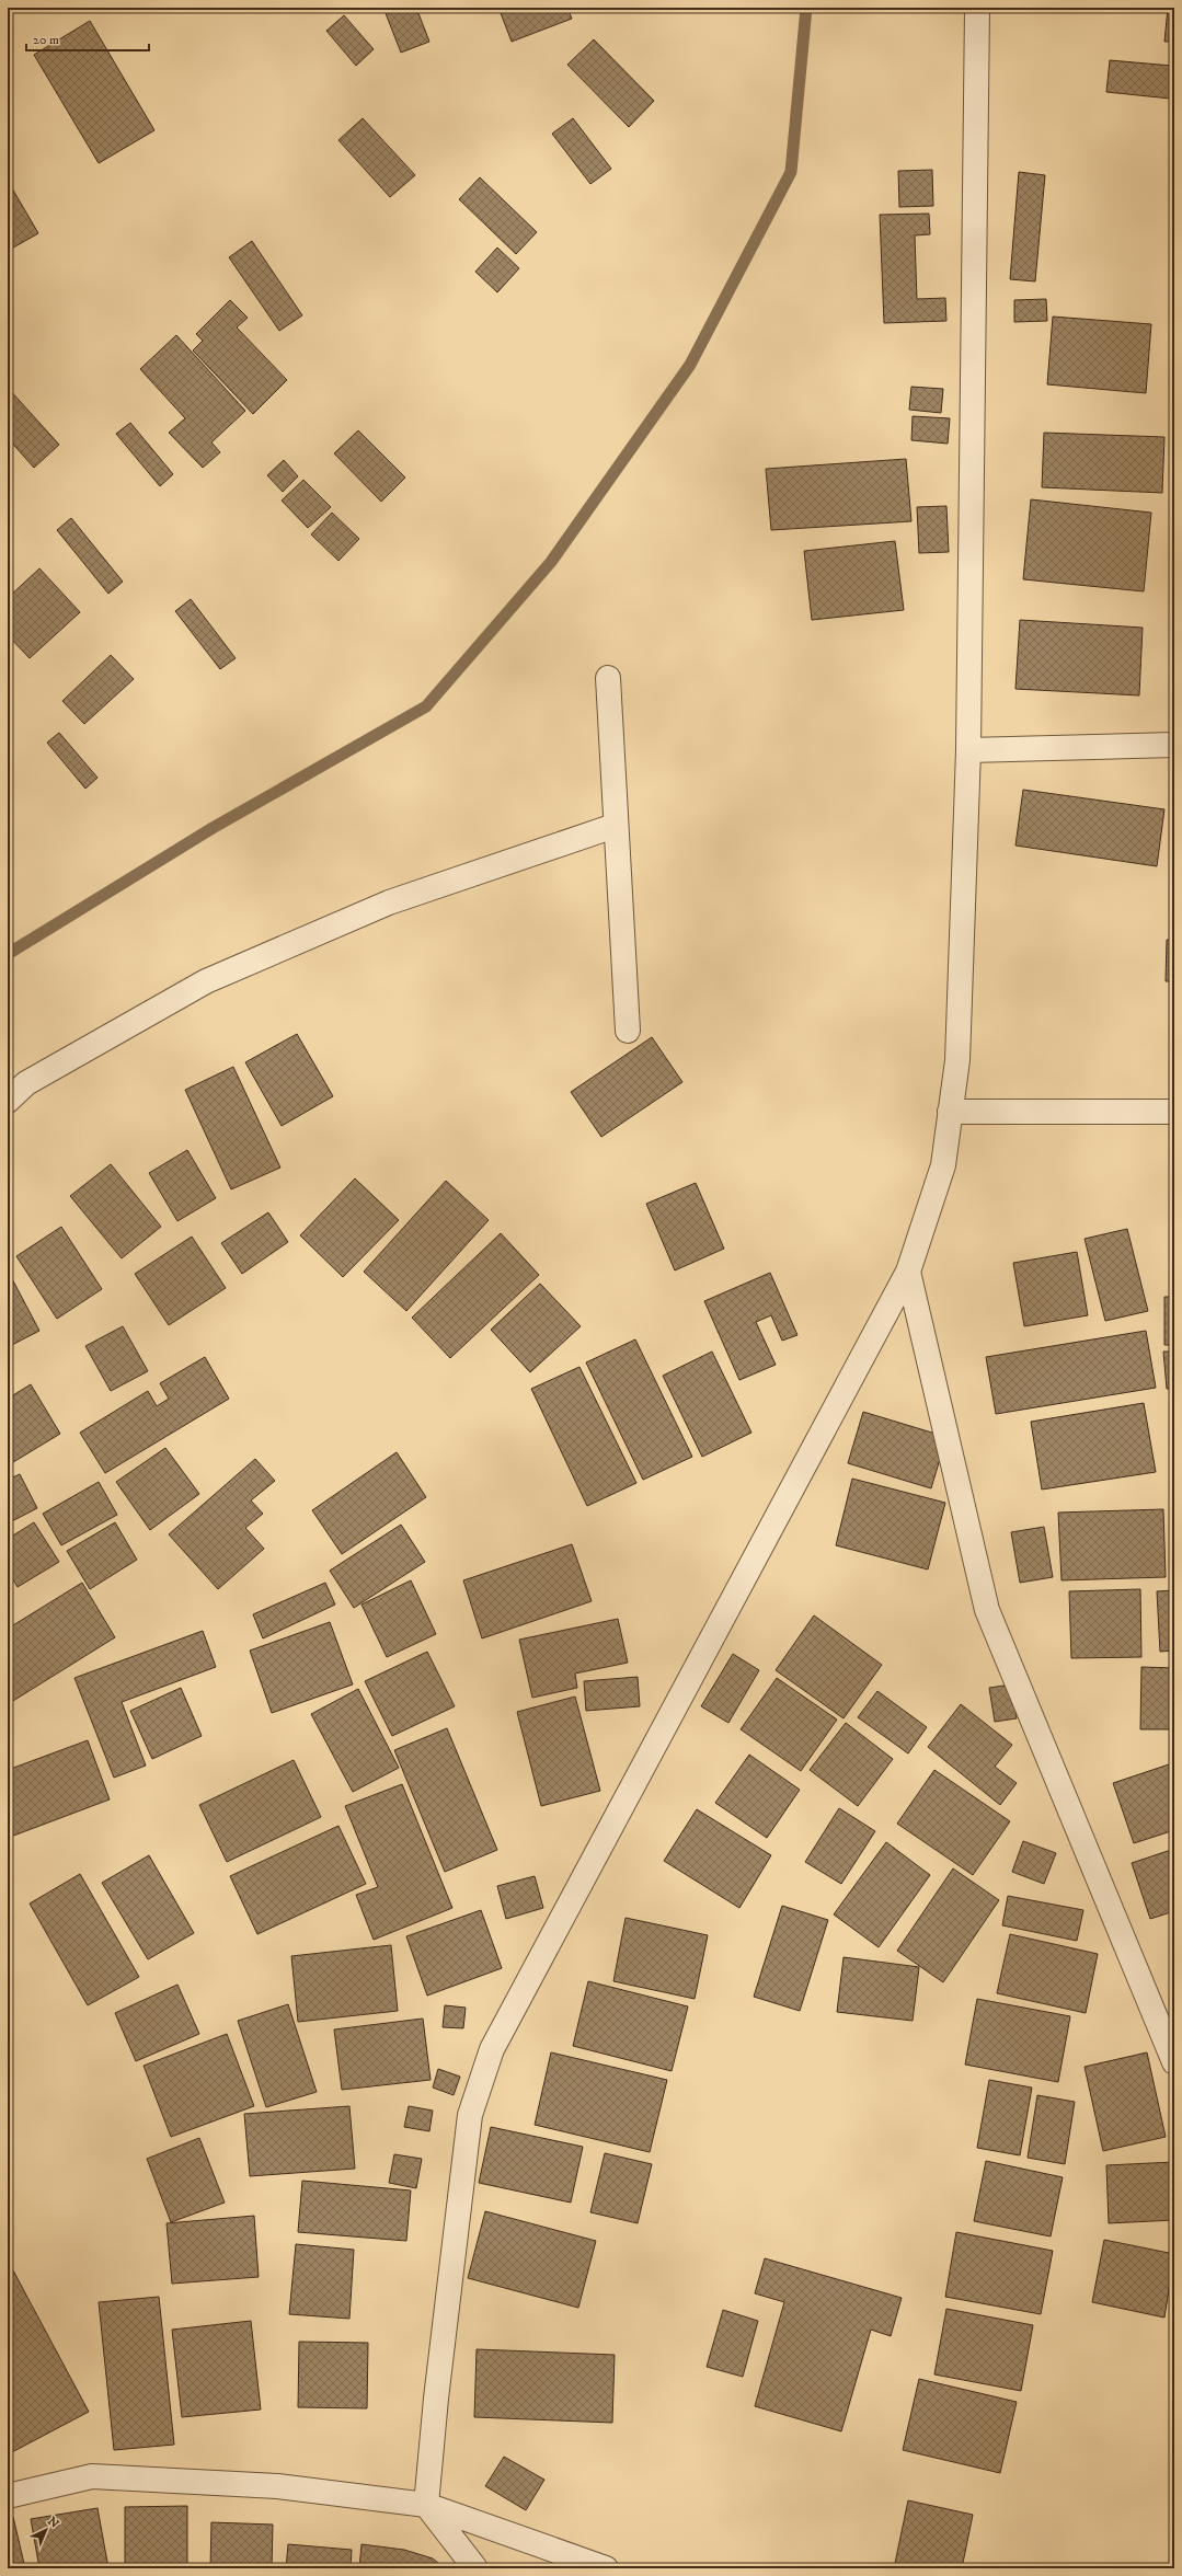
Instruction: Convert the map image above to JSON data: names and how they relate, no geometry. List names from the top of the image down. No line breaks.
{"scale_bar":"20 m","north":"top right"}
